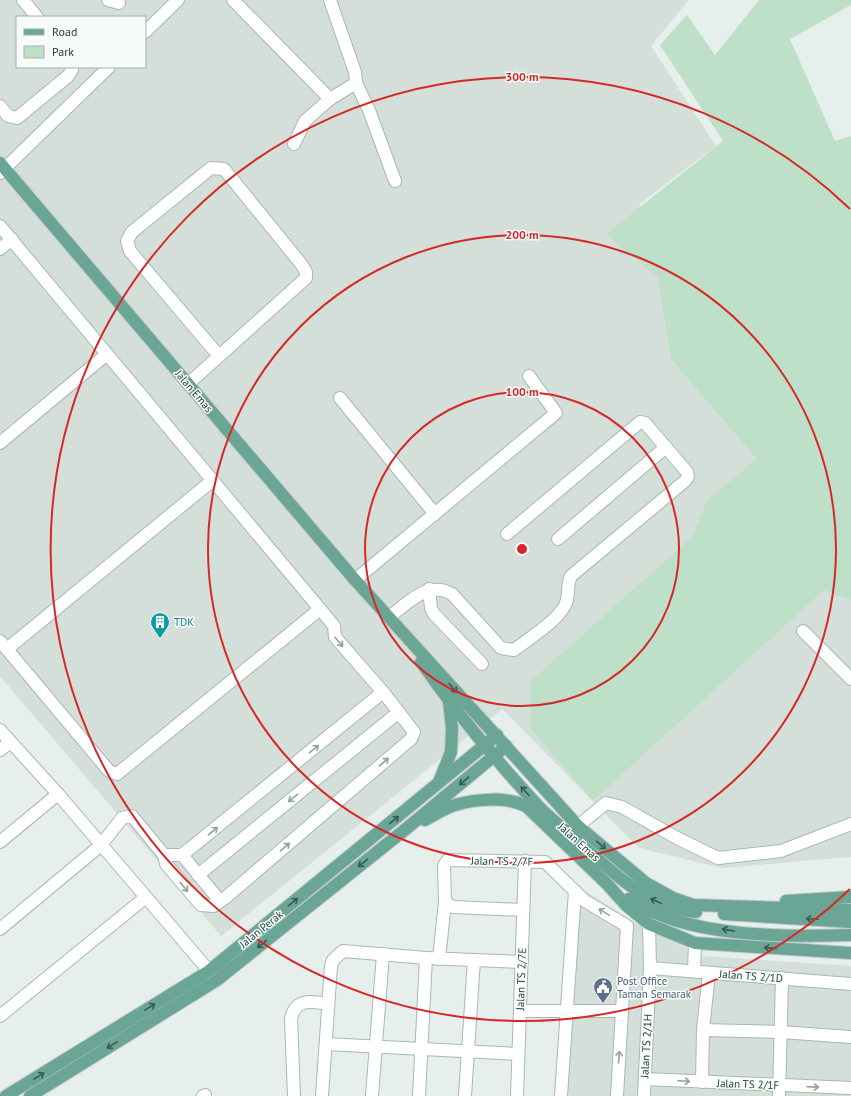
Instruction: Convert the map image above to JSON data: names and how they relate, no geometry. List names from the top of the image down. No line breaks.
{"streets":{"main road":["Jalan Emas","Jalan Perak"],"street":["Jalan TS 2/7F","Jalan TS 2/1D","Jalan TS 2/7E","Jalan TS 2/1H","Jalan TS 2/1F"]},"crossings":[["Jalan Emas","Jalan Perak"],["Jalan TS 2/7F","Jalan TS 2/7E"],["Jalan TS 2/1D","Jalan TS 2/1H"],["Jalan TS 2/1H","Jalan TS 2/1F"]],"places":{"building":["TDK"],"public building":["Post Office Taman Semarak"]},"legend":["Road","Park"],"rings":["300 m","200 m","100 m"]}
